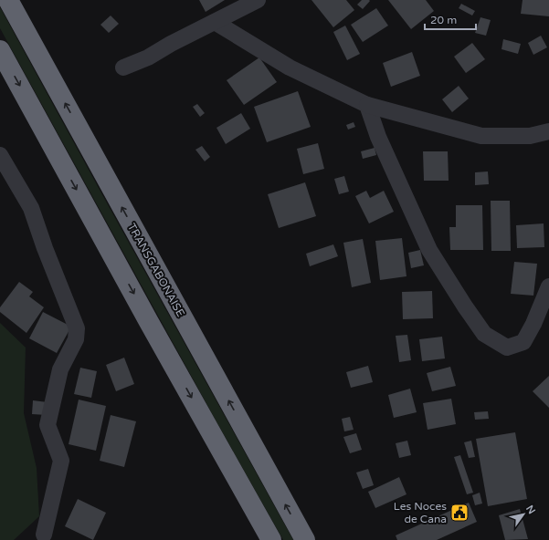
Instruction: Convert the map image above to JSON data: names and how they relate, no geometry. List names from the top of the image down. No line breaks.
{"streets":{"highway":["TRANSGABONAISE"]},"places":{"public building":["Les Noces de Cana"]},"scale_bar":"20 m","north":"top right"}
